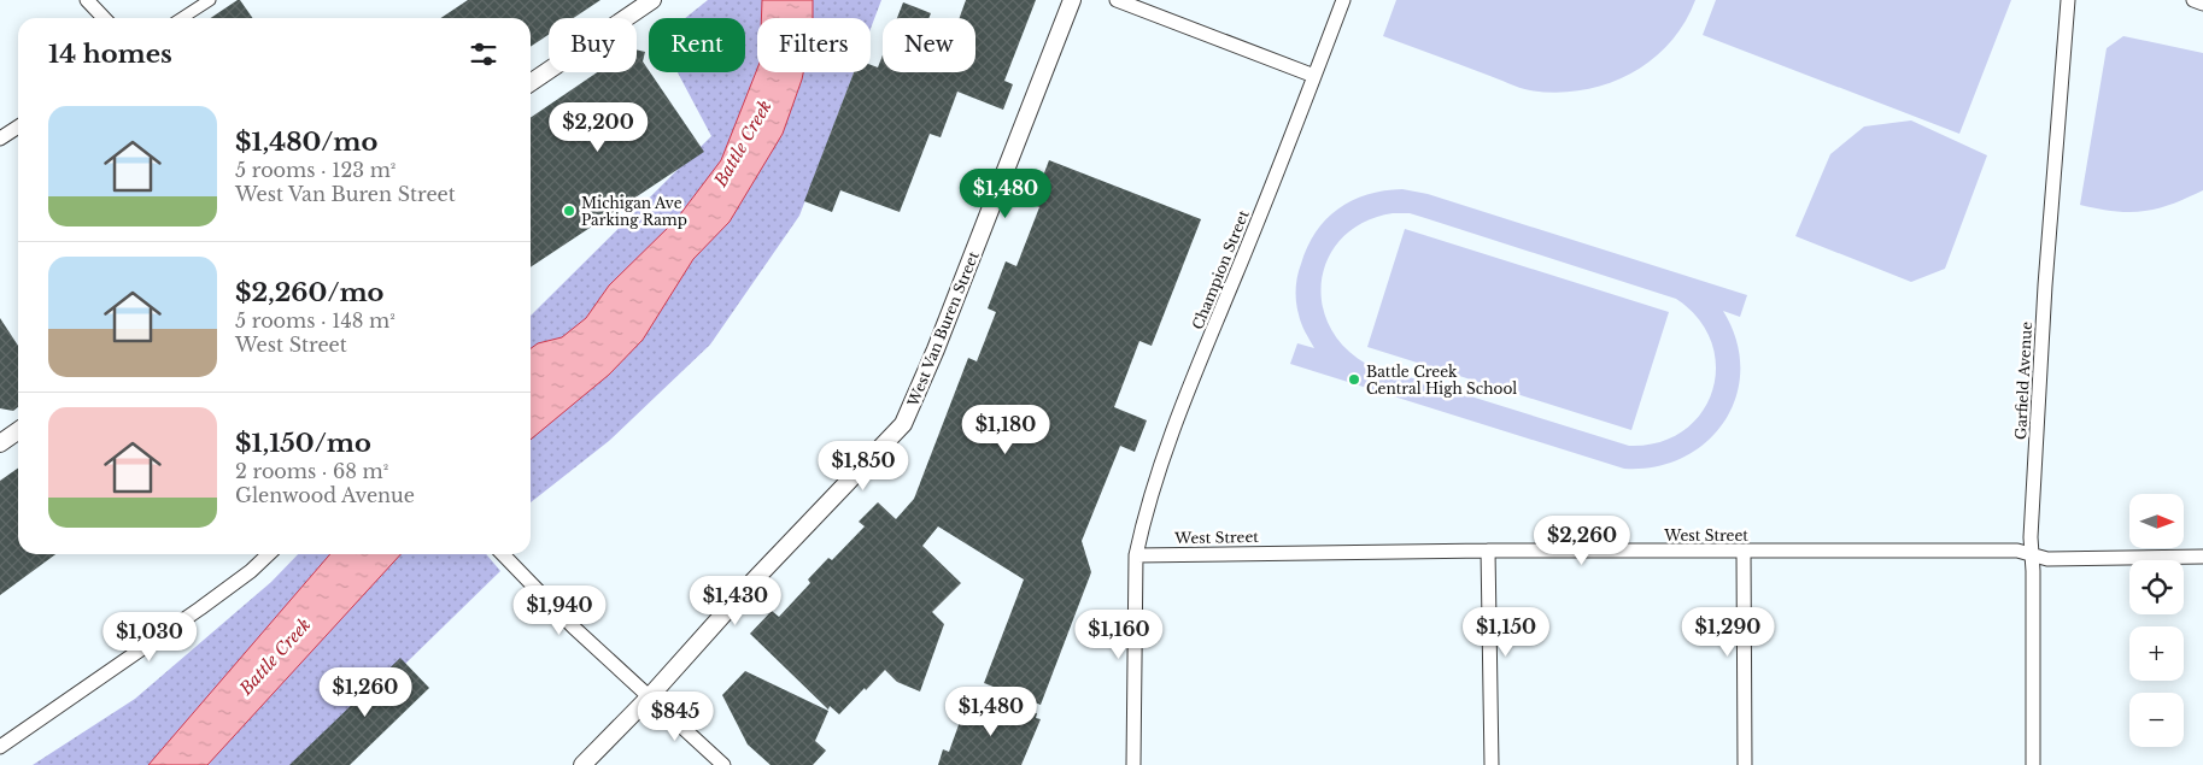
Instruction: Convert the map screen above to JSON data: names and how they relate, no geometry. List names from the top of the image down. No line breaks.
{"streets":{"street":["Champion Street","West Van Buren Street","Garfield Avenue","West Street"]},"crossings":[["Champion Street","West Street"],["Garfield Avenue","West Street"]],"water":["Battle Creek"],"places":["Michigan Ave Parking Ramp","Battle Creek Central High School"],"north":"right","page":{"chip":["Buy","Rent","Filters","New"],"heading":"14 homes","list":[{"name":"$1,480/mo","note":"5 rooms · 123 m² · West Van Buren Street"},{"name":"$2,260/mo","note":"5 rooms · 148 m² · West Street"},{"name":"$1,150/mo","note":"2 rooms · 68 m² · Glenwood Avenue"}],"price":["$2,200","$1,480","$1,180","$1,850","$2,260","$1,430","$1,940","$1,150","$1,290","$1,160","$1,030","$1,260","$1,480","$845"],"map_buttons":["+","−"]}}
